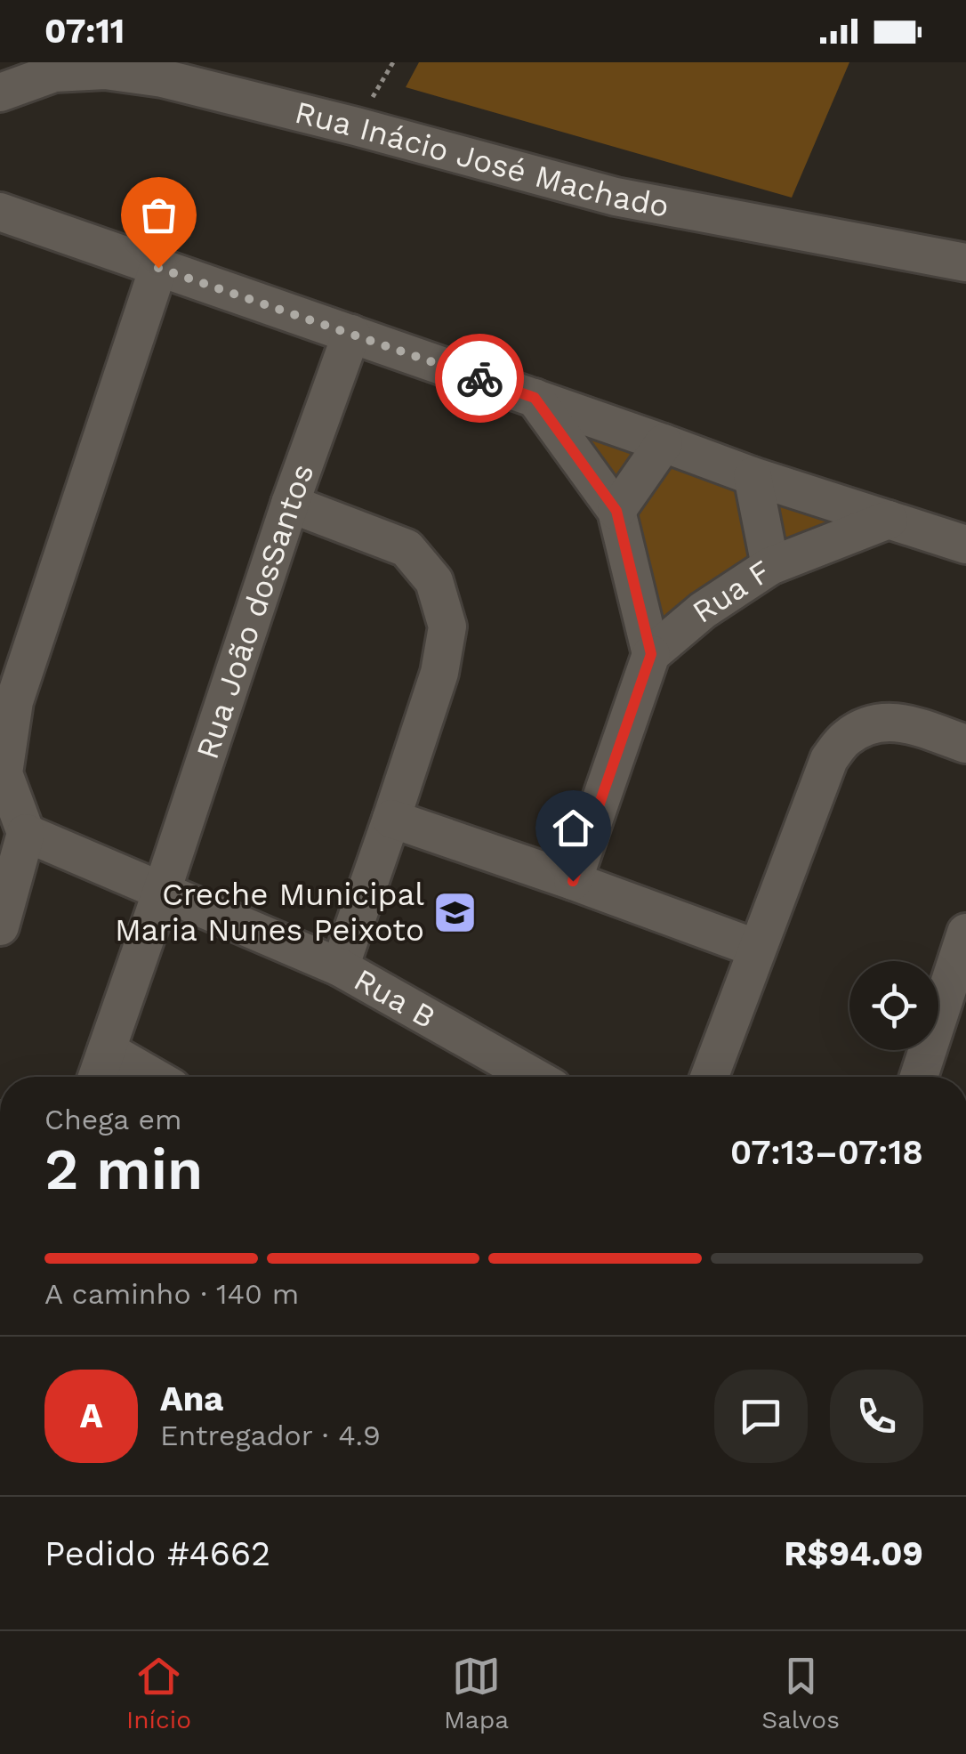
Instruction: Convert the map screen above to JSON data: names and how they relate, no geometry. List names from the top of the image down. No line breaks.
{"streets":{"street":["Rua Inácio José Machado","Rua F","Rua João dosSantos","Rua B"]},"crossings":[["Rua João dosSantos","Rua B"]],"places":{"school or university":["Creche Municipal Maria Nunes Peixoto"]},"page":{"status":"07:11","heading":["2 min","Chega em","07:13–07:18"],"panel":["Ana","Entregador · 4.9","Pedido #4662","R$94.09"],"bar":"A caminho · 140 m","round":"A","tabs":["Início","Mapa","Salvos"]}}
